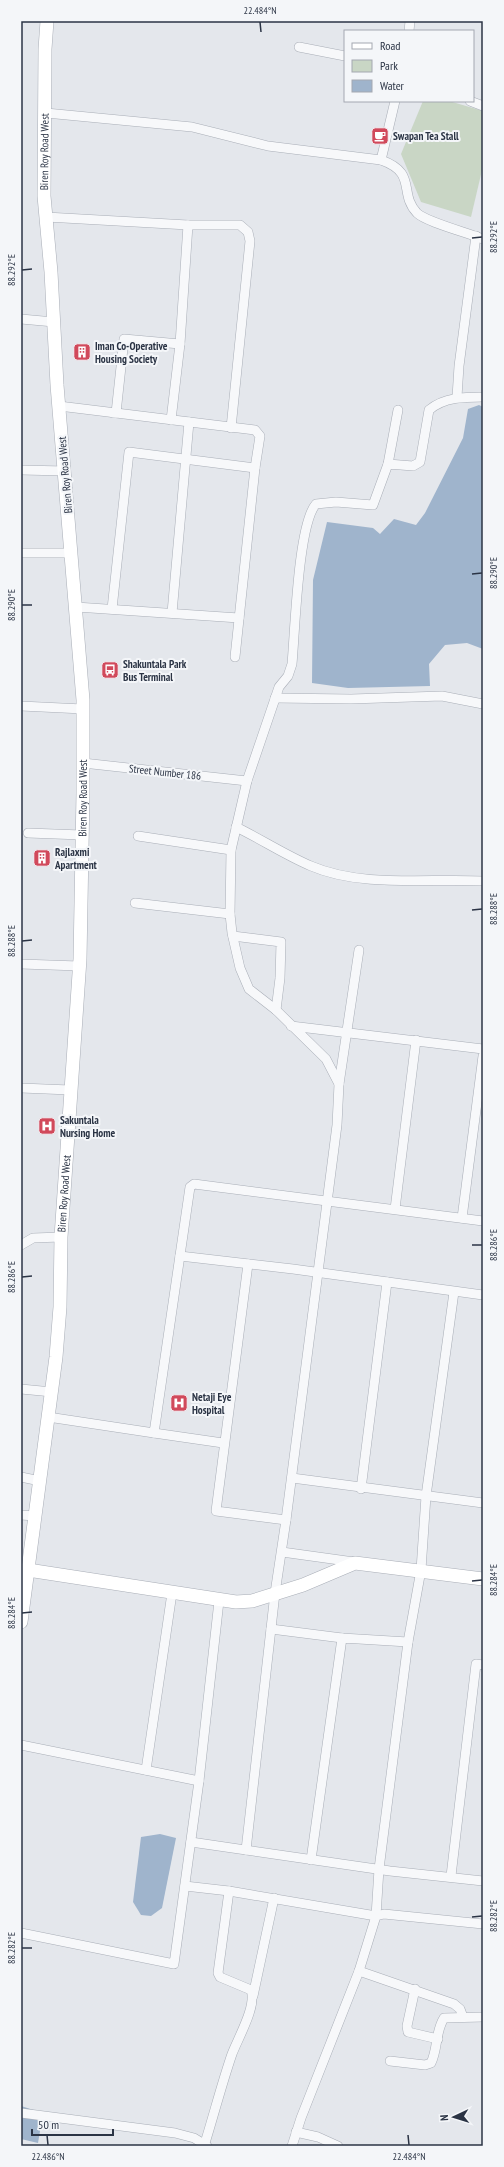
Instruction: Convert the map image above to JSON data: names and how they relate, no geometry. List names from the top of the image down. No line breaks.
{"streets":{"main road":["Biren Roy Road West"],"street":["Street Number 186"]},"crossings":[["Biren Roy Road West","Street Number 186"]],"places":{"cafe":["Swapan Tea Stall"],"building":["Iman Co-Operative Housing Society","Rajlaxmi Apartment"],"bus stop":["Shakuntala Park Bus Terminal"],"hospital":["Sakuntala Nursing Home","Netaji Eye Hospital"]},"legend":["Road","Park","Water"],"scale_bar":"50 m","north":"left","coordinates":["22.484°N","88.292°E","88.290°E","88.288°E","88.286°E","88.284°E","88.282°E","22.486°N"]}
